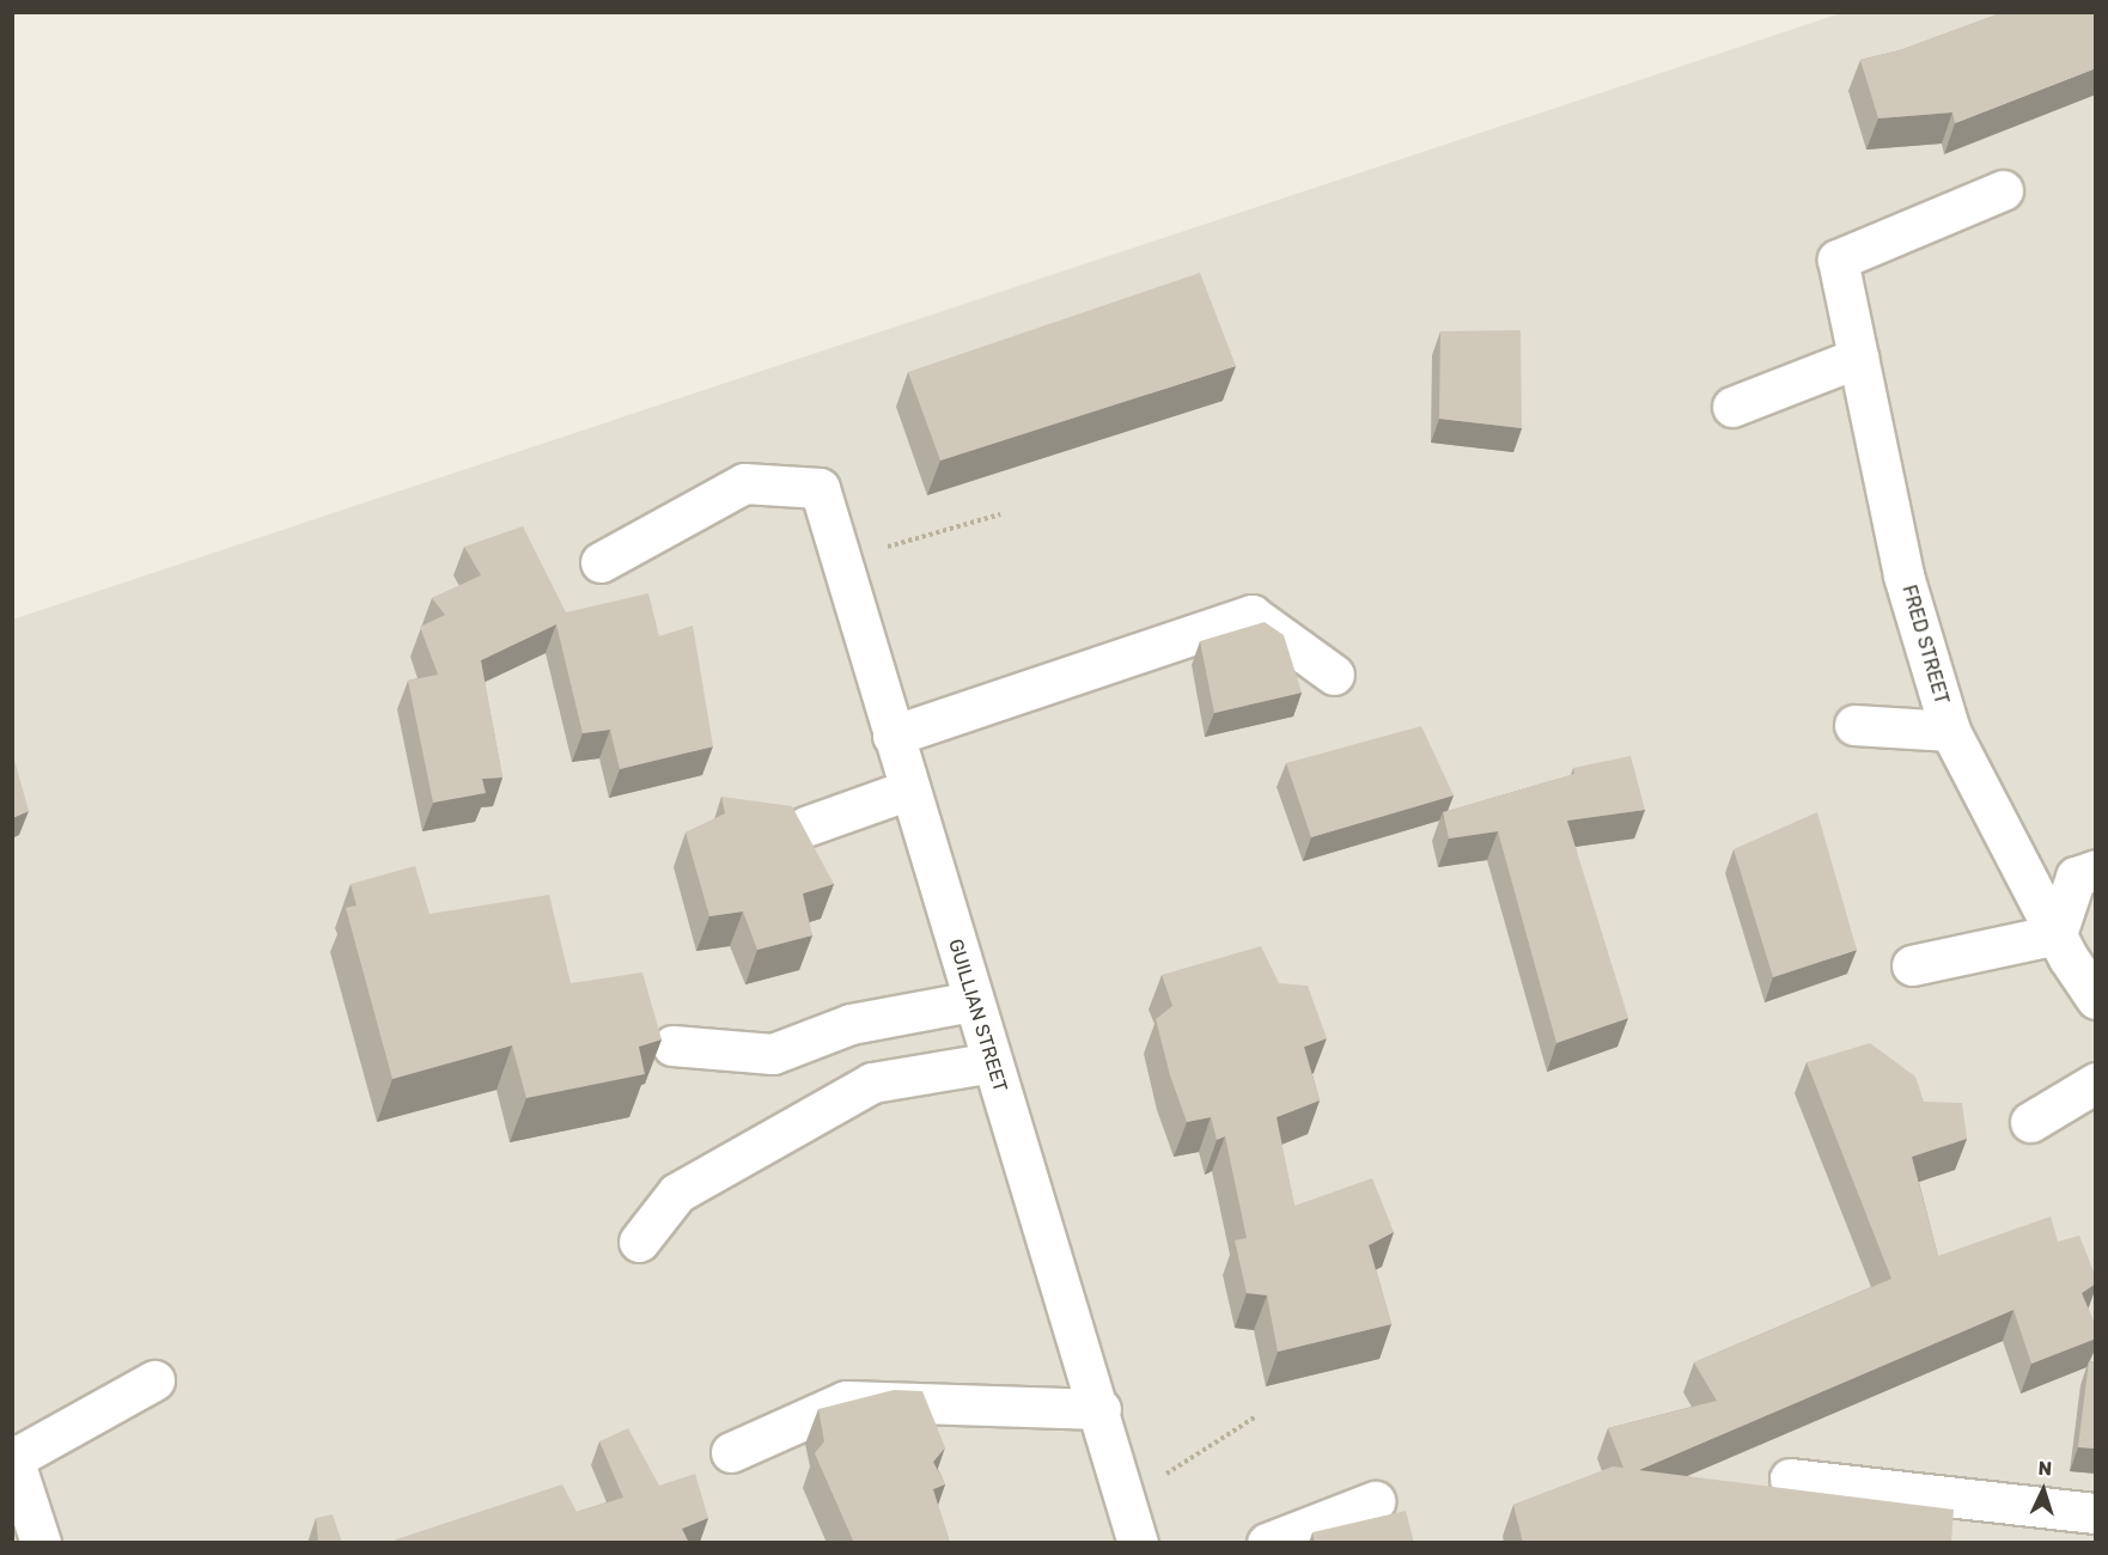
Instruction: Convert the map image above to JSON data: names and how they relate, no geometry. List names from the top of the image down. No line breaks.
{"streets":{"street":["FRED STREET","GUILLIAN STREET"]},"north":"top"}
